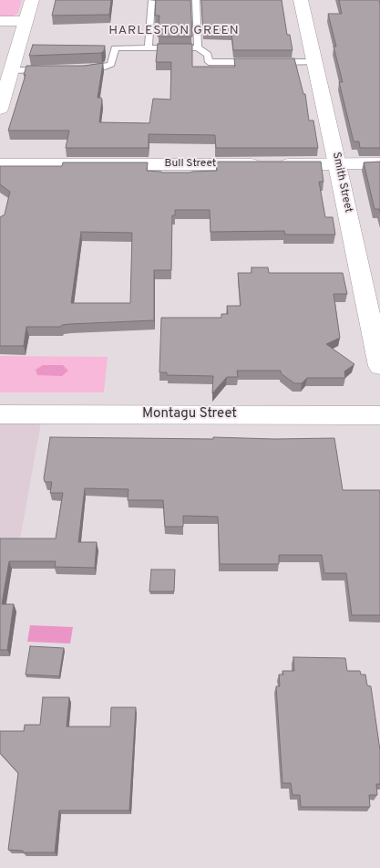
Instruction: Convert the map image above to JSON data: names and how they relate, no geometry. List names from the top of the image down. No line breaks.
{"streets":{"street":["Bull Street","Smith Street","Montagu Street"]},"crossings":[["Bull Street","Smith Street"]],"districts":["HARLESTON GREEN"]}
